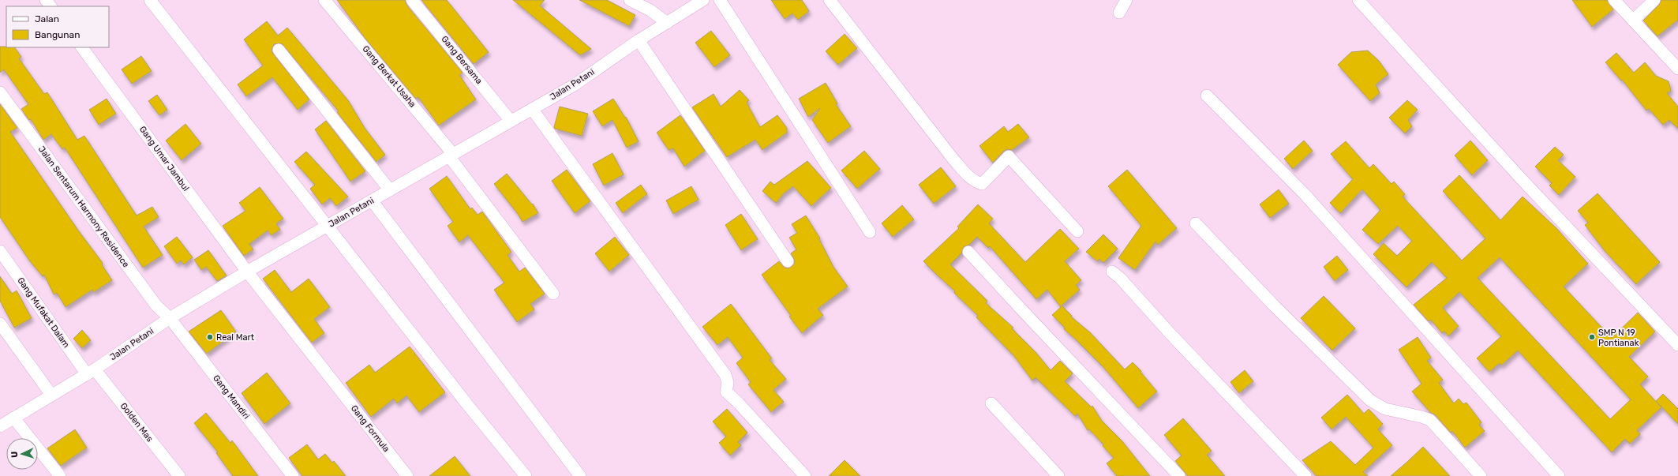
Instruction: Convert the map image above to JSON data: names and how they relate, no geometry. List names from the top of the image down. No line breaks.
{"streets":{"street":["Gang Bersama","Gang Berkat Usaha","Jalan Petani","Gang Umar Jambul","Jalan Sentarum Harmony Residence","Gang Mufakat Dalam","Gang Mandiri","Golden Mas","Gang Formula"]},"crossings":[["Gang Bersama","Jalan Petani"],["Gang Berkat Usaha","Jalan Petani"],["Jalan Petani","Gang Umar Jambul"],["Jalan Petani","Jalan Sentarum Harmony Residence"],["Jalan Petani","Gang Mufakat Dalam"],["Jalan Petani","Gang Mandiri"],["Jalan Petani","Golden Mas"],["Gang Umar Jambul","Gang Formula"],["Jalan Sentarum Harmony Residence","Gang Mandiri"],["Gang Mufakat Dalam","Golden Mas"]],"places":["Real Mart","SMP N 19 Pontianak"],"legend":["Jalan","Bangunan"],"north":"left"}
